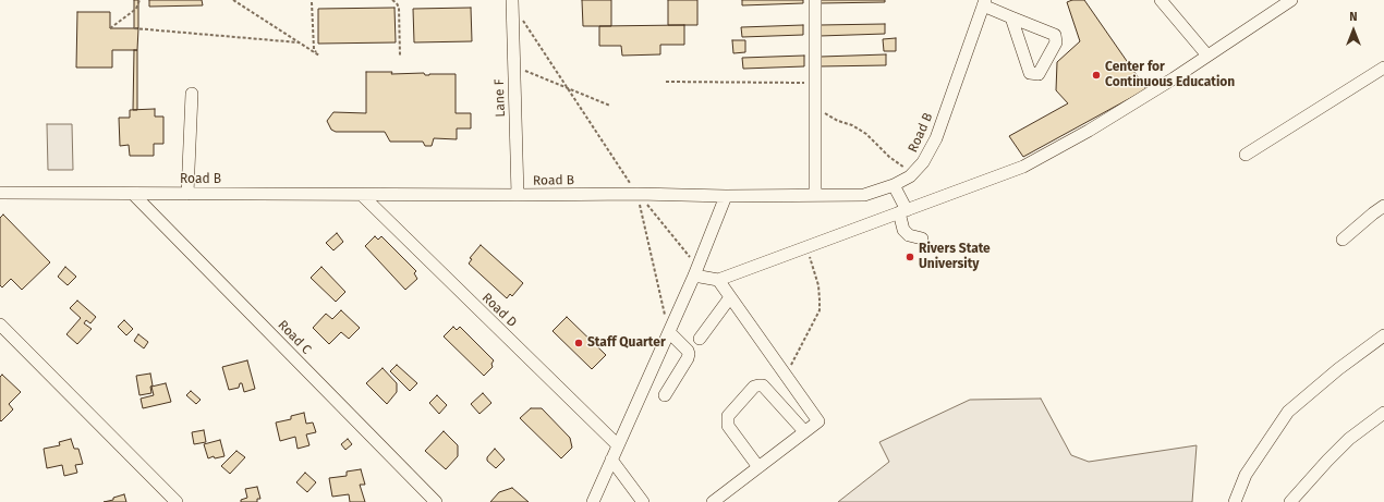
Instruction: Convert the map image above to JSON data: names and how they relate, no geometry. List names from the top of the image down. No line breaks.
{"streets":{"street":["Lane F","Road B","Road D","Road C"]},"crossings":[["Lane F","Road B"],["Road B","Road D"],["Road B","Road C"]],"places":["Center for Continuous Education","Rivers State University","Staff Quarter"],"north":"top"}
